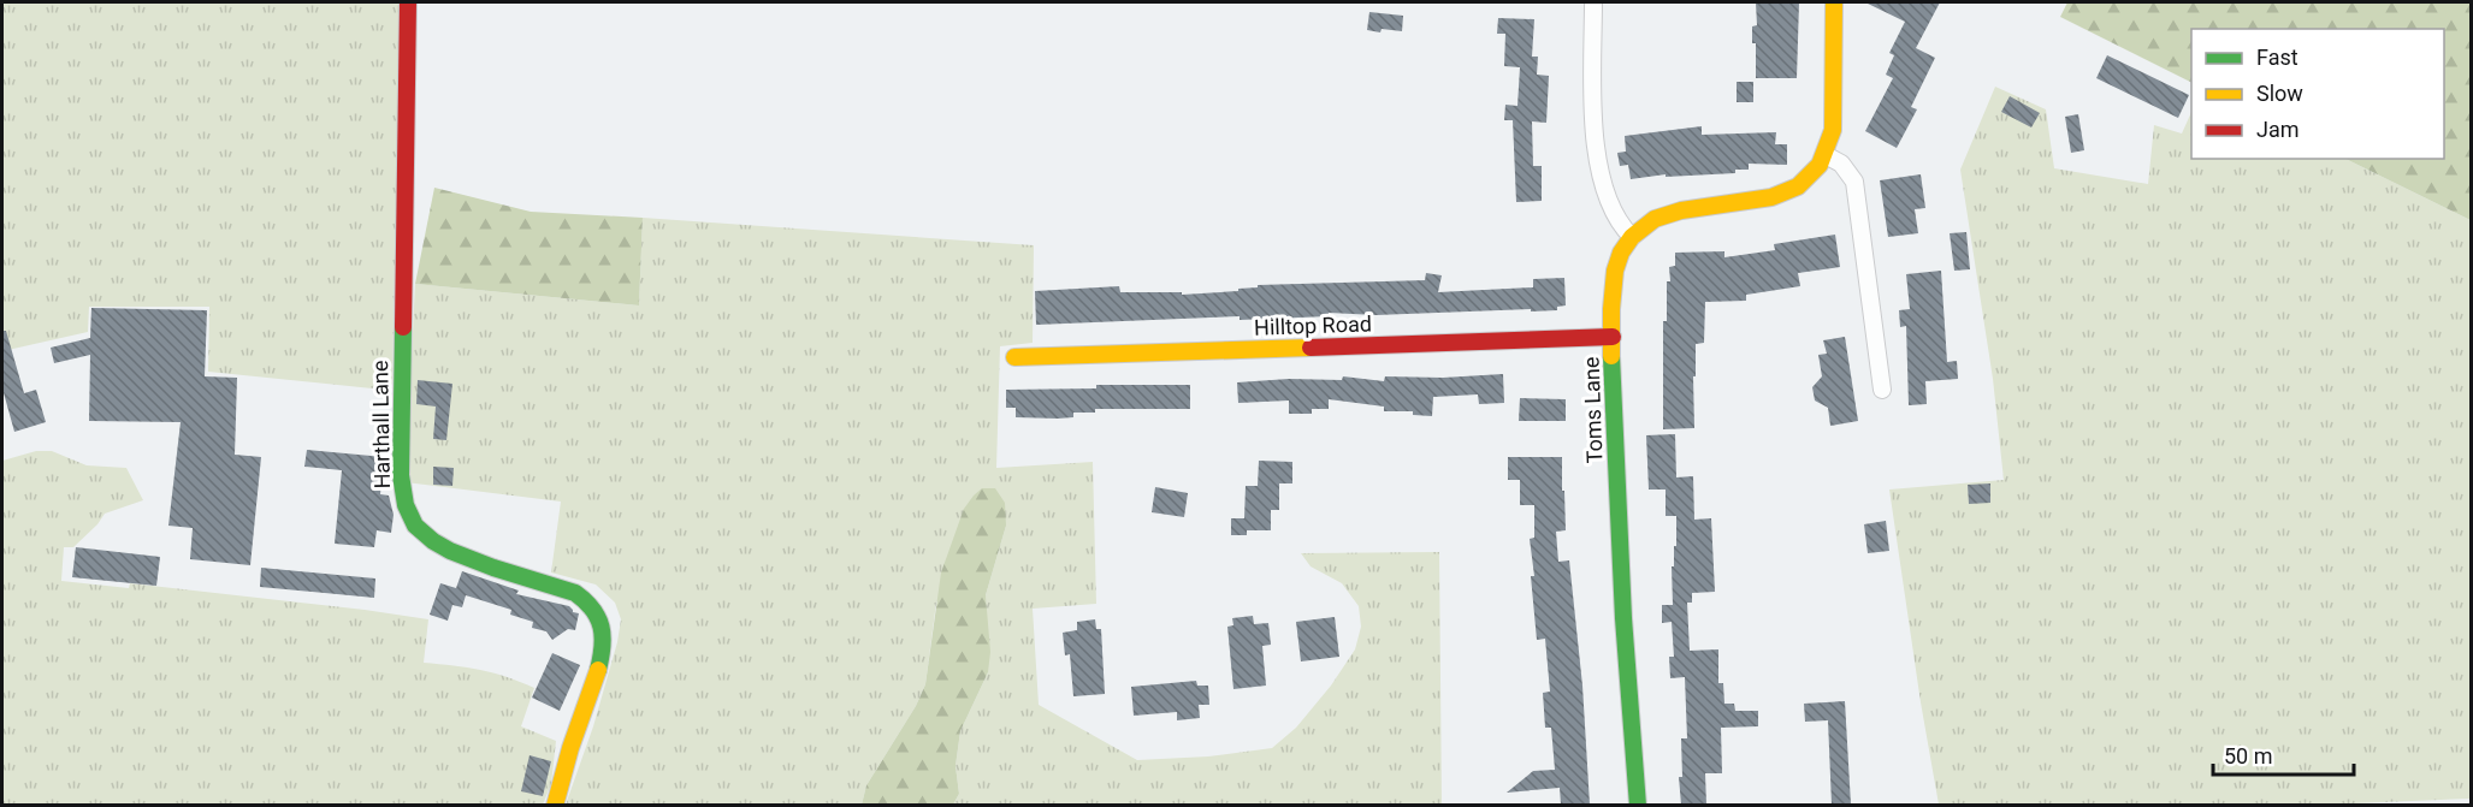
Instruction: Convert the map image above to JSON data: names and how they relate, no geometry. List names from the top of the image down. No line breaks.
{"streets":{"street":["Hilltop Road","Toms Lane","Harthall Lane"]},"crossings":[["Hilltop Road","Toms Lane"]],"legend":["Fast","Slow","Jam"],"scale_bar":"50 m"}
